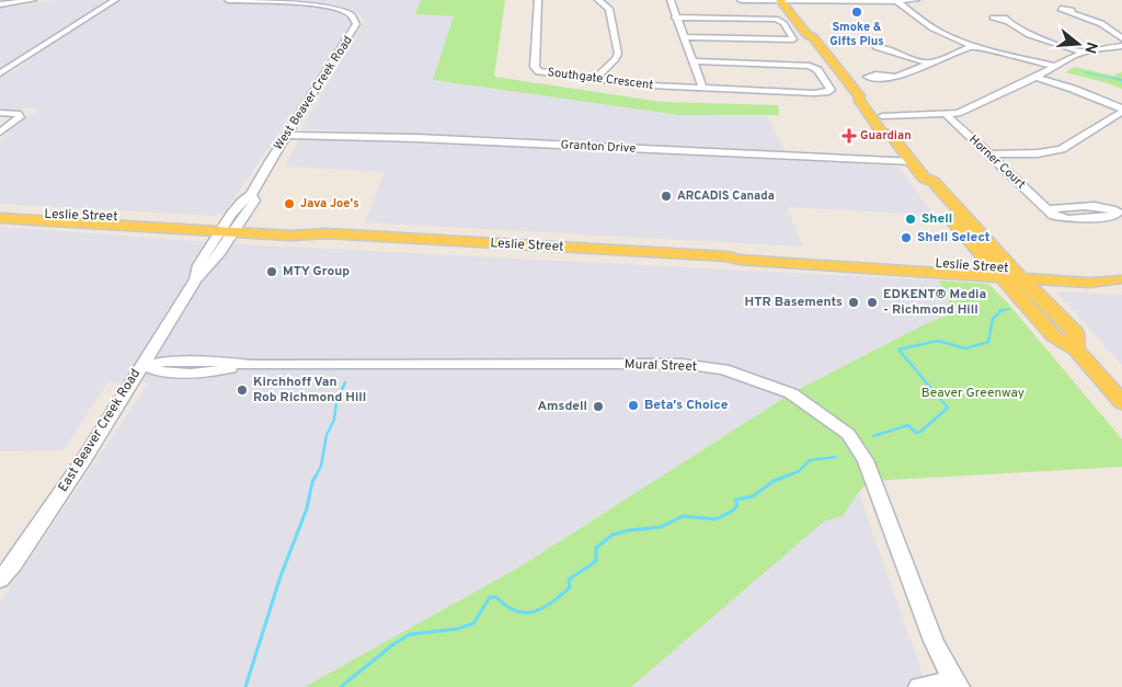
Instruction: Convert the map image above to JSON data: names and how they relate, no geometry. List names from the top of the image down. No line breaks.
{"streets":{"main road":["Leslie Street"],"street":["Southgate Crescent","West Beaver Creek Road","Granton Drive","Horner Court","Mural Street","East Beaver Creek Road"]},"crossings":[["West Beaver Creek Road","Granton Drive"],["West Beaver Creek Road","Leslie Street"],["West Beaver Creek Road","East Beaver Creek Road"],["Leslie Street","East Beaver Creek Road"],["Mural Street","East Beaver Creek Road"]],"parks":["Beaver Greenway"],"places":{"other":["Smoke & Gifts Plus","ARCADIS Canada","Java Joe's","Shell","Shell Select","MTY Group","HTR Basements","EDKENT® Media - Richmond Hill","Kirchhoff Van Rob Richmond Hill","Beta's Choice","Amsdell"],"health":["Guardian"]},"north":"right"}
